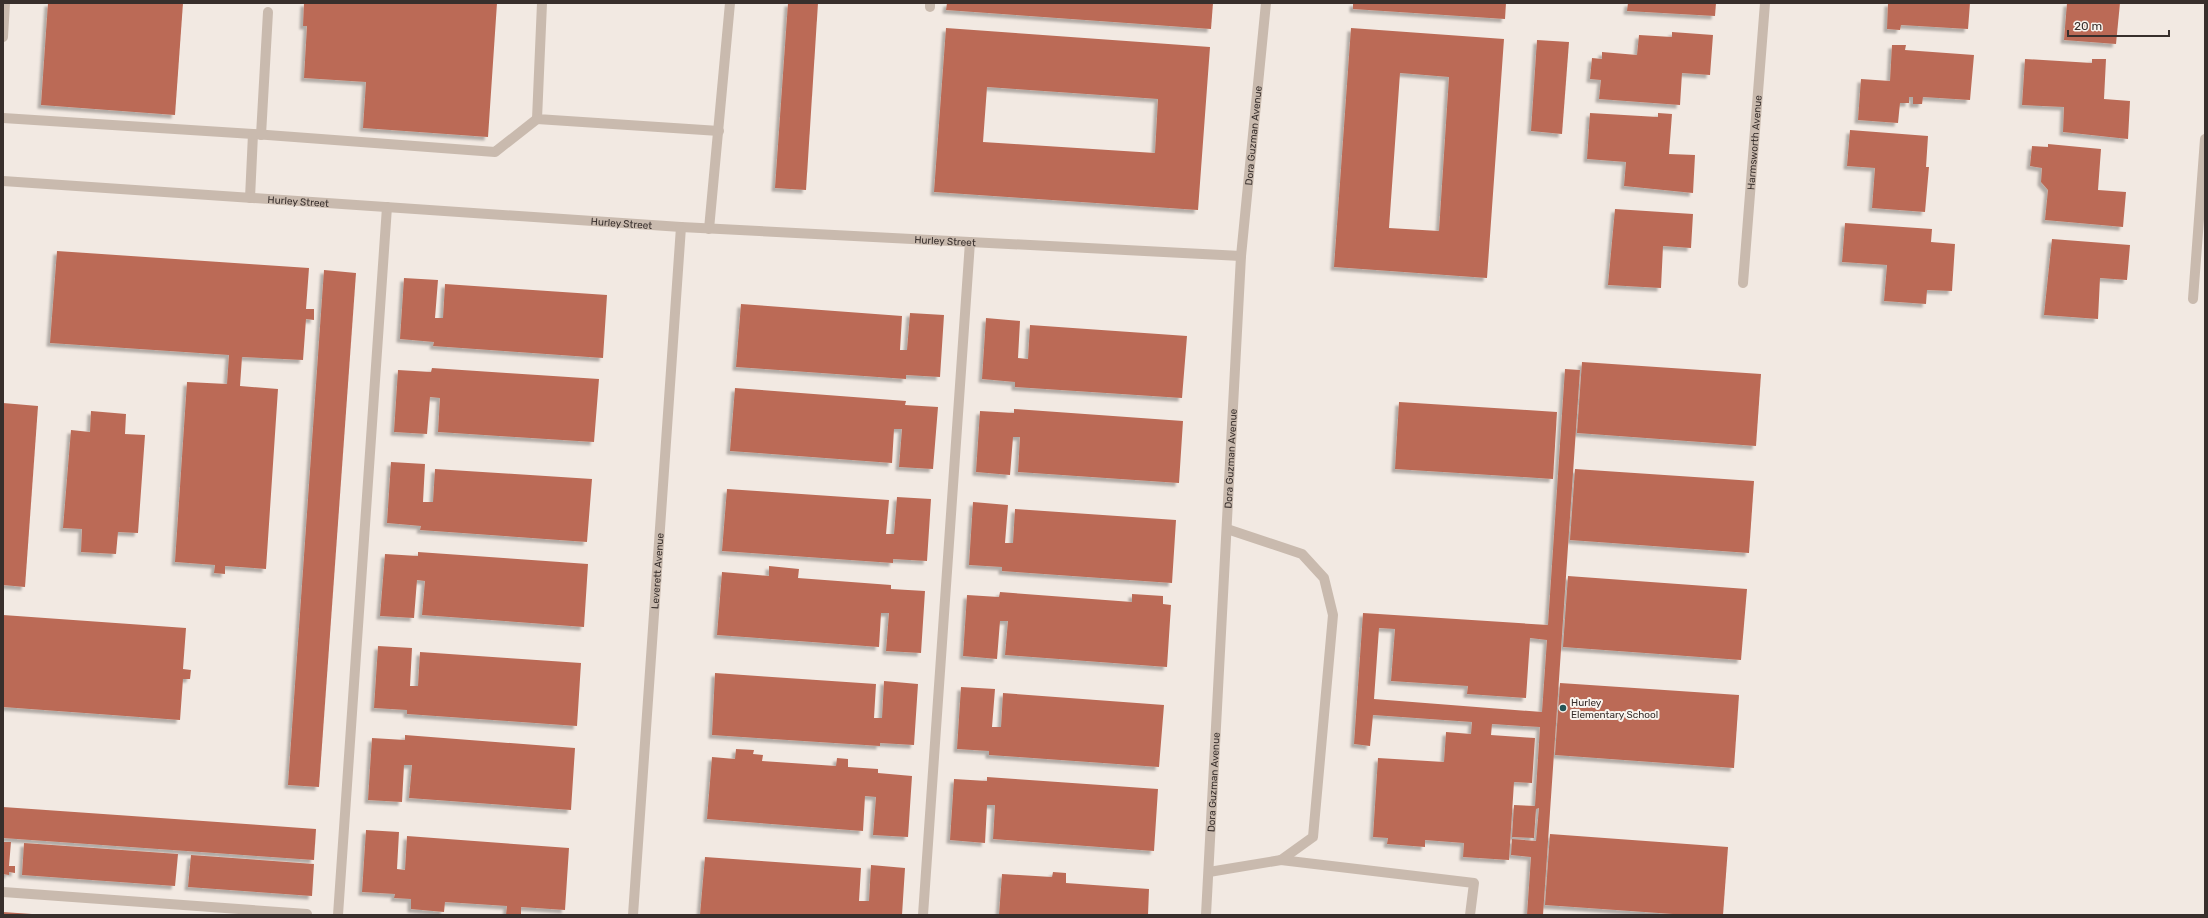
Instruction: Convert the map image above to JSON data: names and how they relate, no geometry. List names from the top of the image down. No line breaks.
{"streets":{"street":["Dora Guzman Avenue","Harmsworth Avenue","Hurley Street","Leverett Avenue"]},"crossings":[["Dora Guzman Avenue","Hurley Street"],["Hurley Street","Leverett Avenue"]],"places":["Hurley Elementary School"],"scale_bar":"20 m"}
